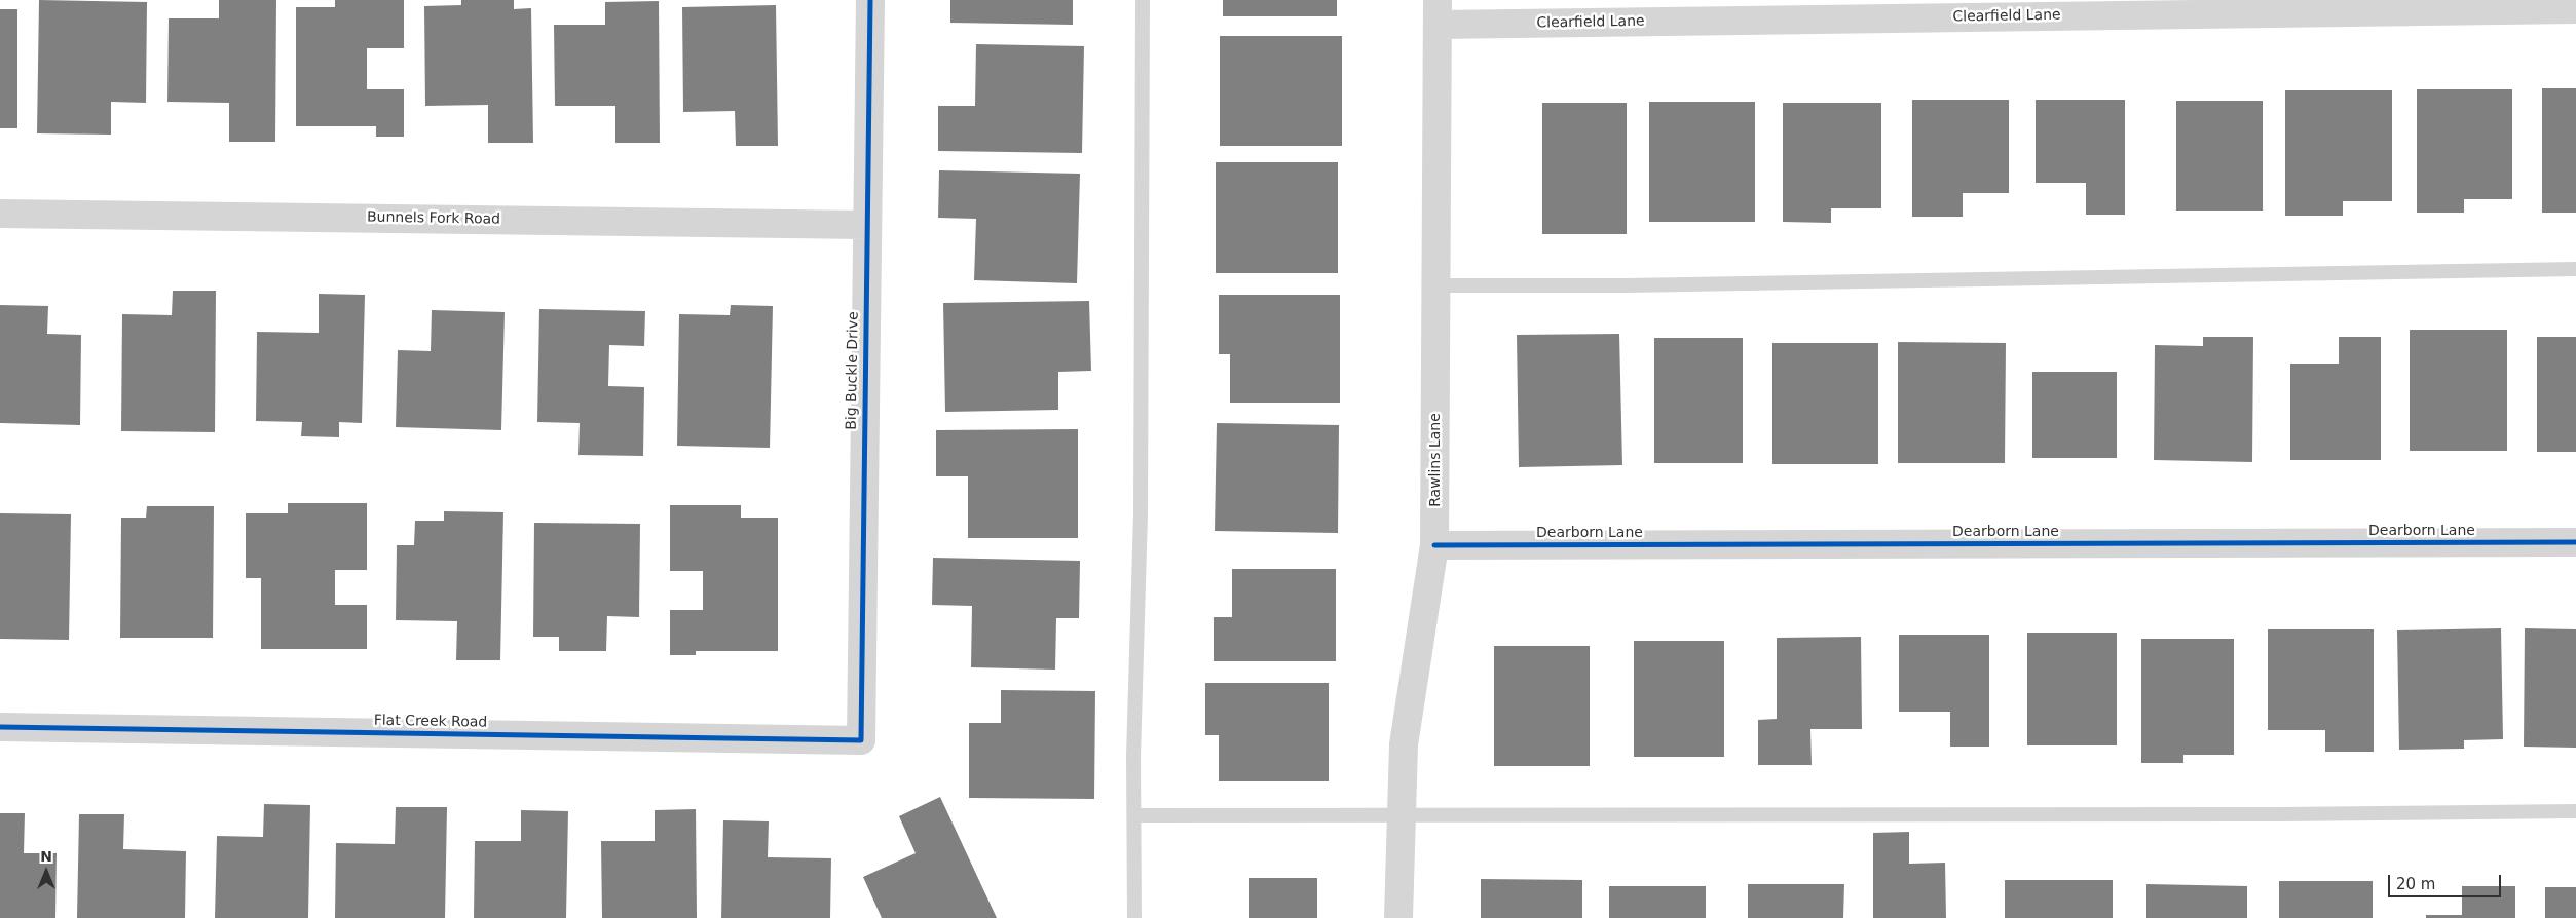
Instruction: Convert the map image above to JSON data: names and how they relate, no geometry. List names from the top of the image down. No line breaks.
{"streets":{"street":["Clearfield Lane","Bunnels Fork Road","Big Buckle Drive","Rawlins Lane","Dearborn Lane","Flat Creek Road"]},"crossings":[["Clearfield Lane","Rawlins Lane"],["Bunnels Fork Road","Big Buckle Drive"],["Big Buckle Drive","Flat Creek Road"],["Rawlins Lane","Dearborn Lane"]],"scale_bar":"20 m","north":"top"}
